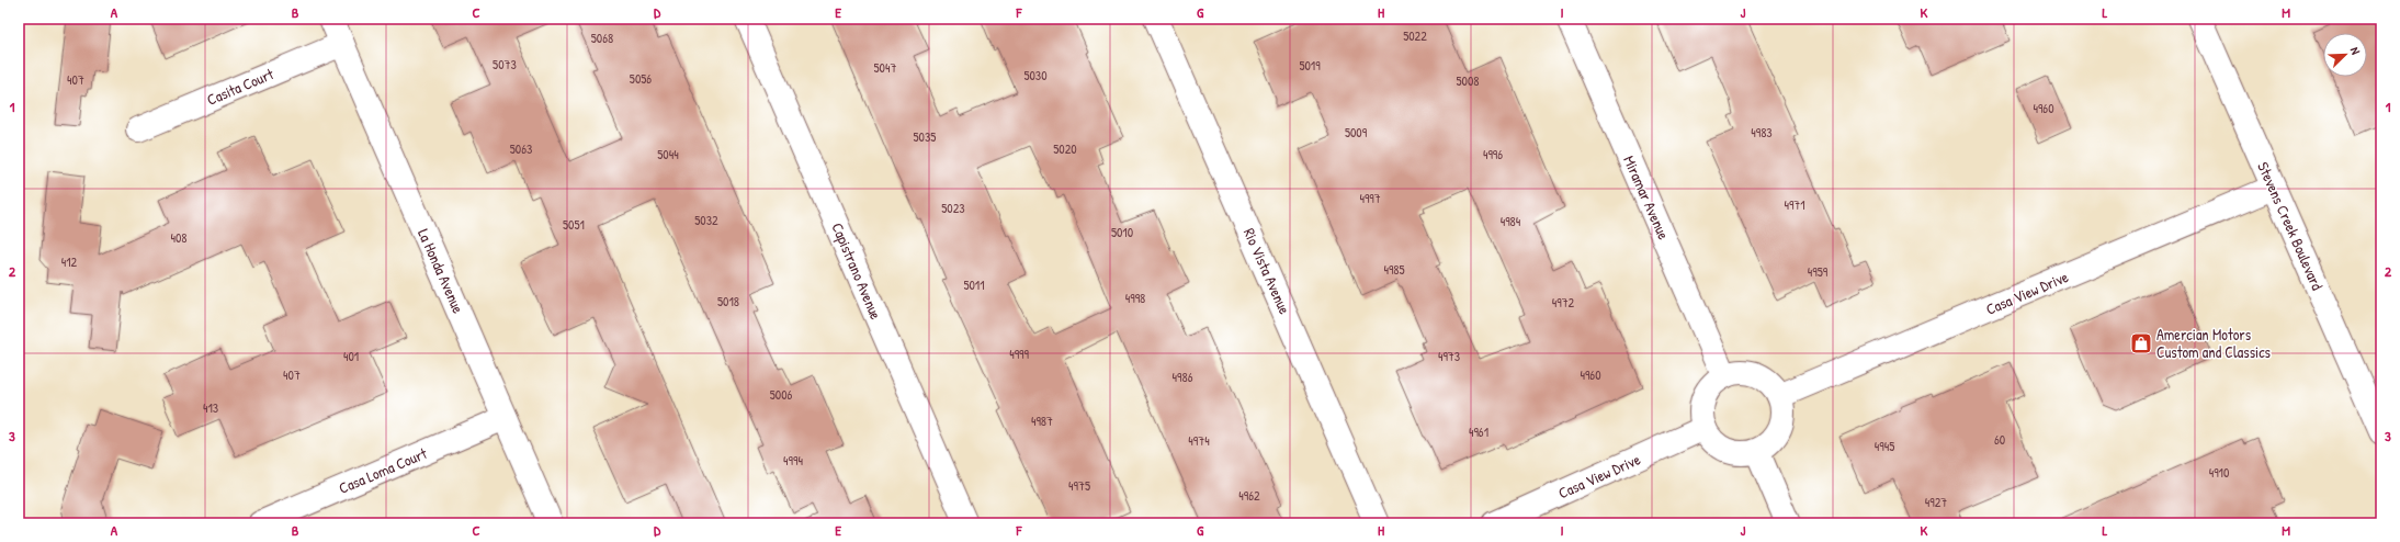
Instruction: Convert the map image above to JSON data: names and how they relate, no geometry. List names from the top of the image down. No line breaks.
{"streets":{"street":["Casita Court","Miramar Avenue","Stevens Creek Boulevard","La Honda Avenue","Capistrano Avenue","Rio Vista Avenue","Casa View Drive","Casa Loma Court"]},"crossings":[["Casita Court","La Honda Avenue"],["Miramar Avenue","Casa View Drive"],["Stevens Creek Boulevard","Casa View Drive"],["La Honda Avenue","Casa Loma Court"]],"places":{"shop":["Amercian Motors Custom and Classics"]},"house_numbers":["5022","5068","5073","5019","5047","5030","5056","407","5008","4960","5009","4983","5035","5063","5020","5044","4996","4997","4971","5023","5032","4984","5051","5010","408","412","4985","4959","5011","4998","5018","4972","4999","401","4973","407","4960","4986","5006","413","4987","4961","60","4974","4945","4994","4910","4975","4962","4927"],"north":"top right","grid":{"columns":["A","B","C","D","E","F","G","H","I","J","K","L","M"],"rows":["1","2","3"]}}
